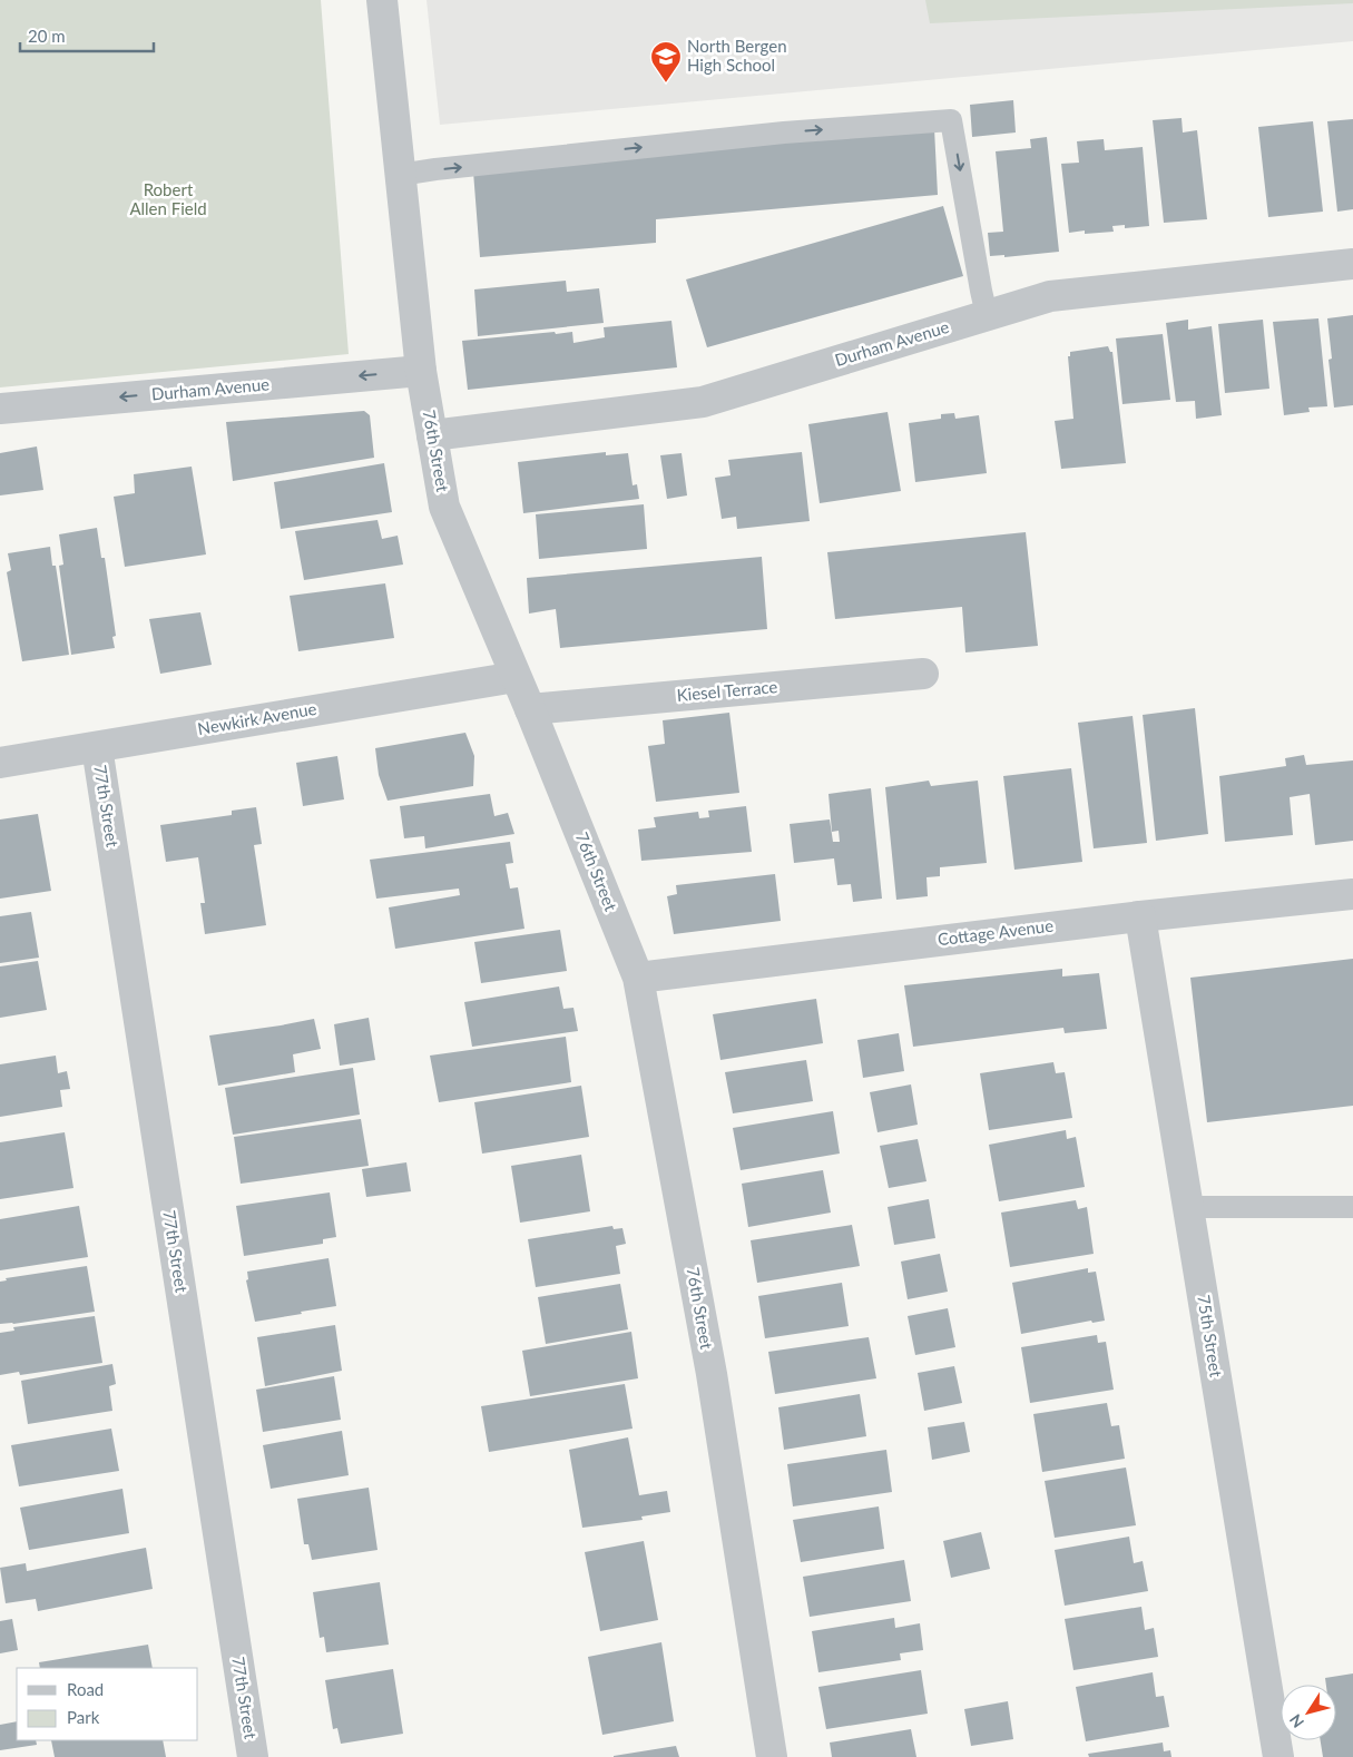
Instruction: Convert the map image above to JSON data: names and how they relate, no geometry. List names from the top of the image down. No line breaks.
{"streets":{"street":["Durham Avenue","76th Street","Kiesel Terrace","Newkirk Avenue","77th Street","Cottage Avenue","75th Street"]},"crossings":[["Durham Avenue","76th Street"],["76th Street","Kiesel Terrace"],["76th Street","Newkirk Avenue"],["76th Street","Cottage Avenue"],["Newkirk Avenue","77th Street"],["Cottage Avenue","75th Street"]],"parks":["Robert Allen Field"],"places":{"school or university":["North Bergen High School"]},"legend":["Road","Park"],"scale_bar":"20 m","north":"bottom left"}
